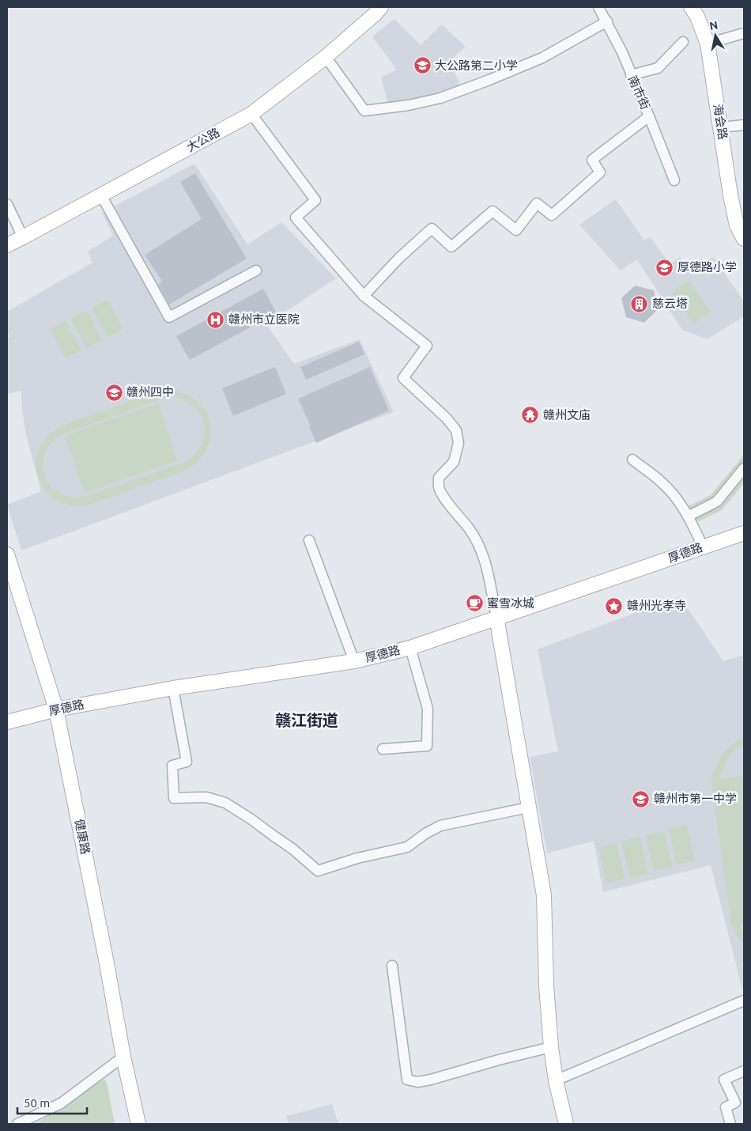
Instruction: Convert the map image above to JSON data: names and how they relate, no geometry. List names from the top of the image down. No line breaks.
{"streets":{"street":["南市街","海会路","大公路","厚德路","健康路"]},"crossings":[["厚德路","健康路"]],"districts":["赣江街道"],"places":{"school or university":["大公路第二小学","厚德路小学","赣州四中","赣州市第一中学"],"building":["慈云塔"],"hospital":["赣州市立医院"],"temple":["赣州文庙"],"cafe":["蜜雪冰城"],"place":["赣州光孝寺"]},"scale_bar":"50 m","north":"top"}
